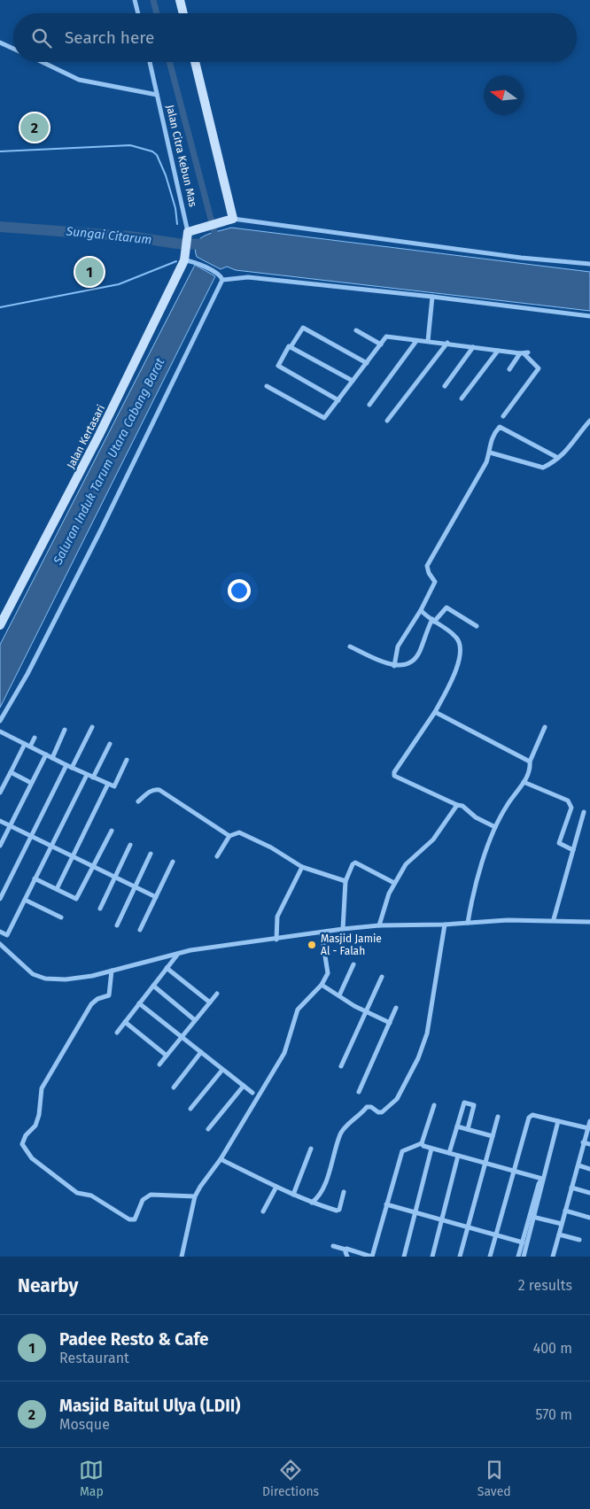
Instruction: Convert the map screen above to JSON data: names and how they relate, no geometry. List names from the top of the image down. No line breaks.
{"streets":{"street":["Jalan Citra Kebun Mas","Jalan Kertasari"]},"crossings":[["Jalan Citra Kebun Mas","Jalan Kertasari"]],"water":["Sungai Citarum","Saluran Induk Tarum Utara Cabang Barat"],"places":["Masjid Jamie Al - Falah"],"north":"left","page":{"search":"Search here","pins":["2","1"],"heading":["Nearby","2 results"],"list":[{"mark":"1","name":"Padee Resto & Cafe","note":"Restaurant","value":"400 m"},{"mark":"2","name":"Masjid Baitul Ulya (LDII)","note":"Mosque","value":"570 m"}],"nav":["Map","Directions","Saved"]}}
